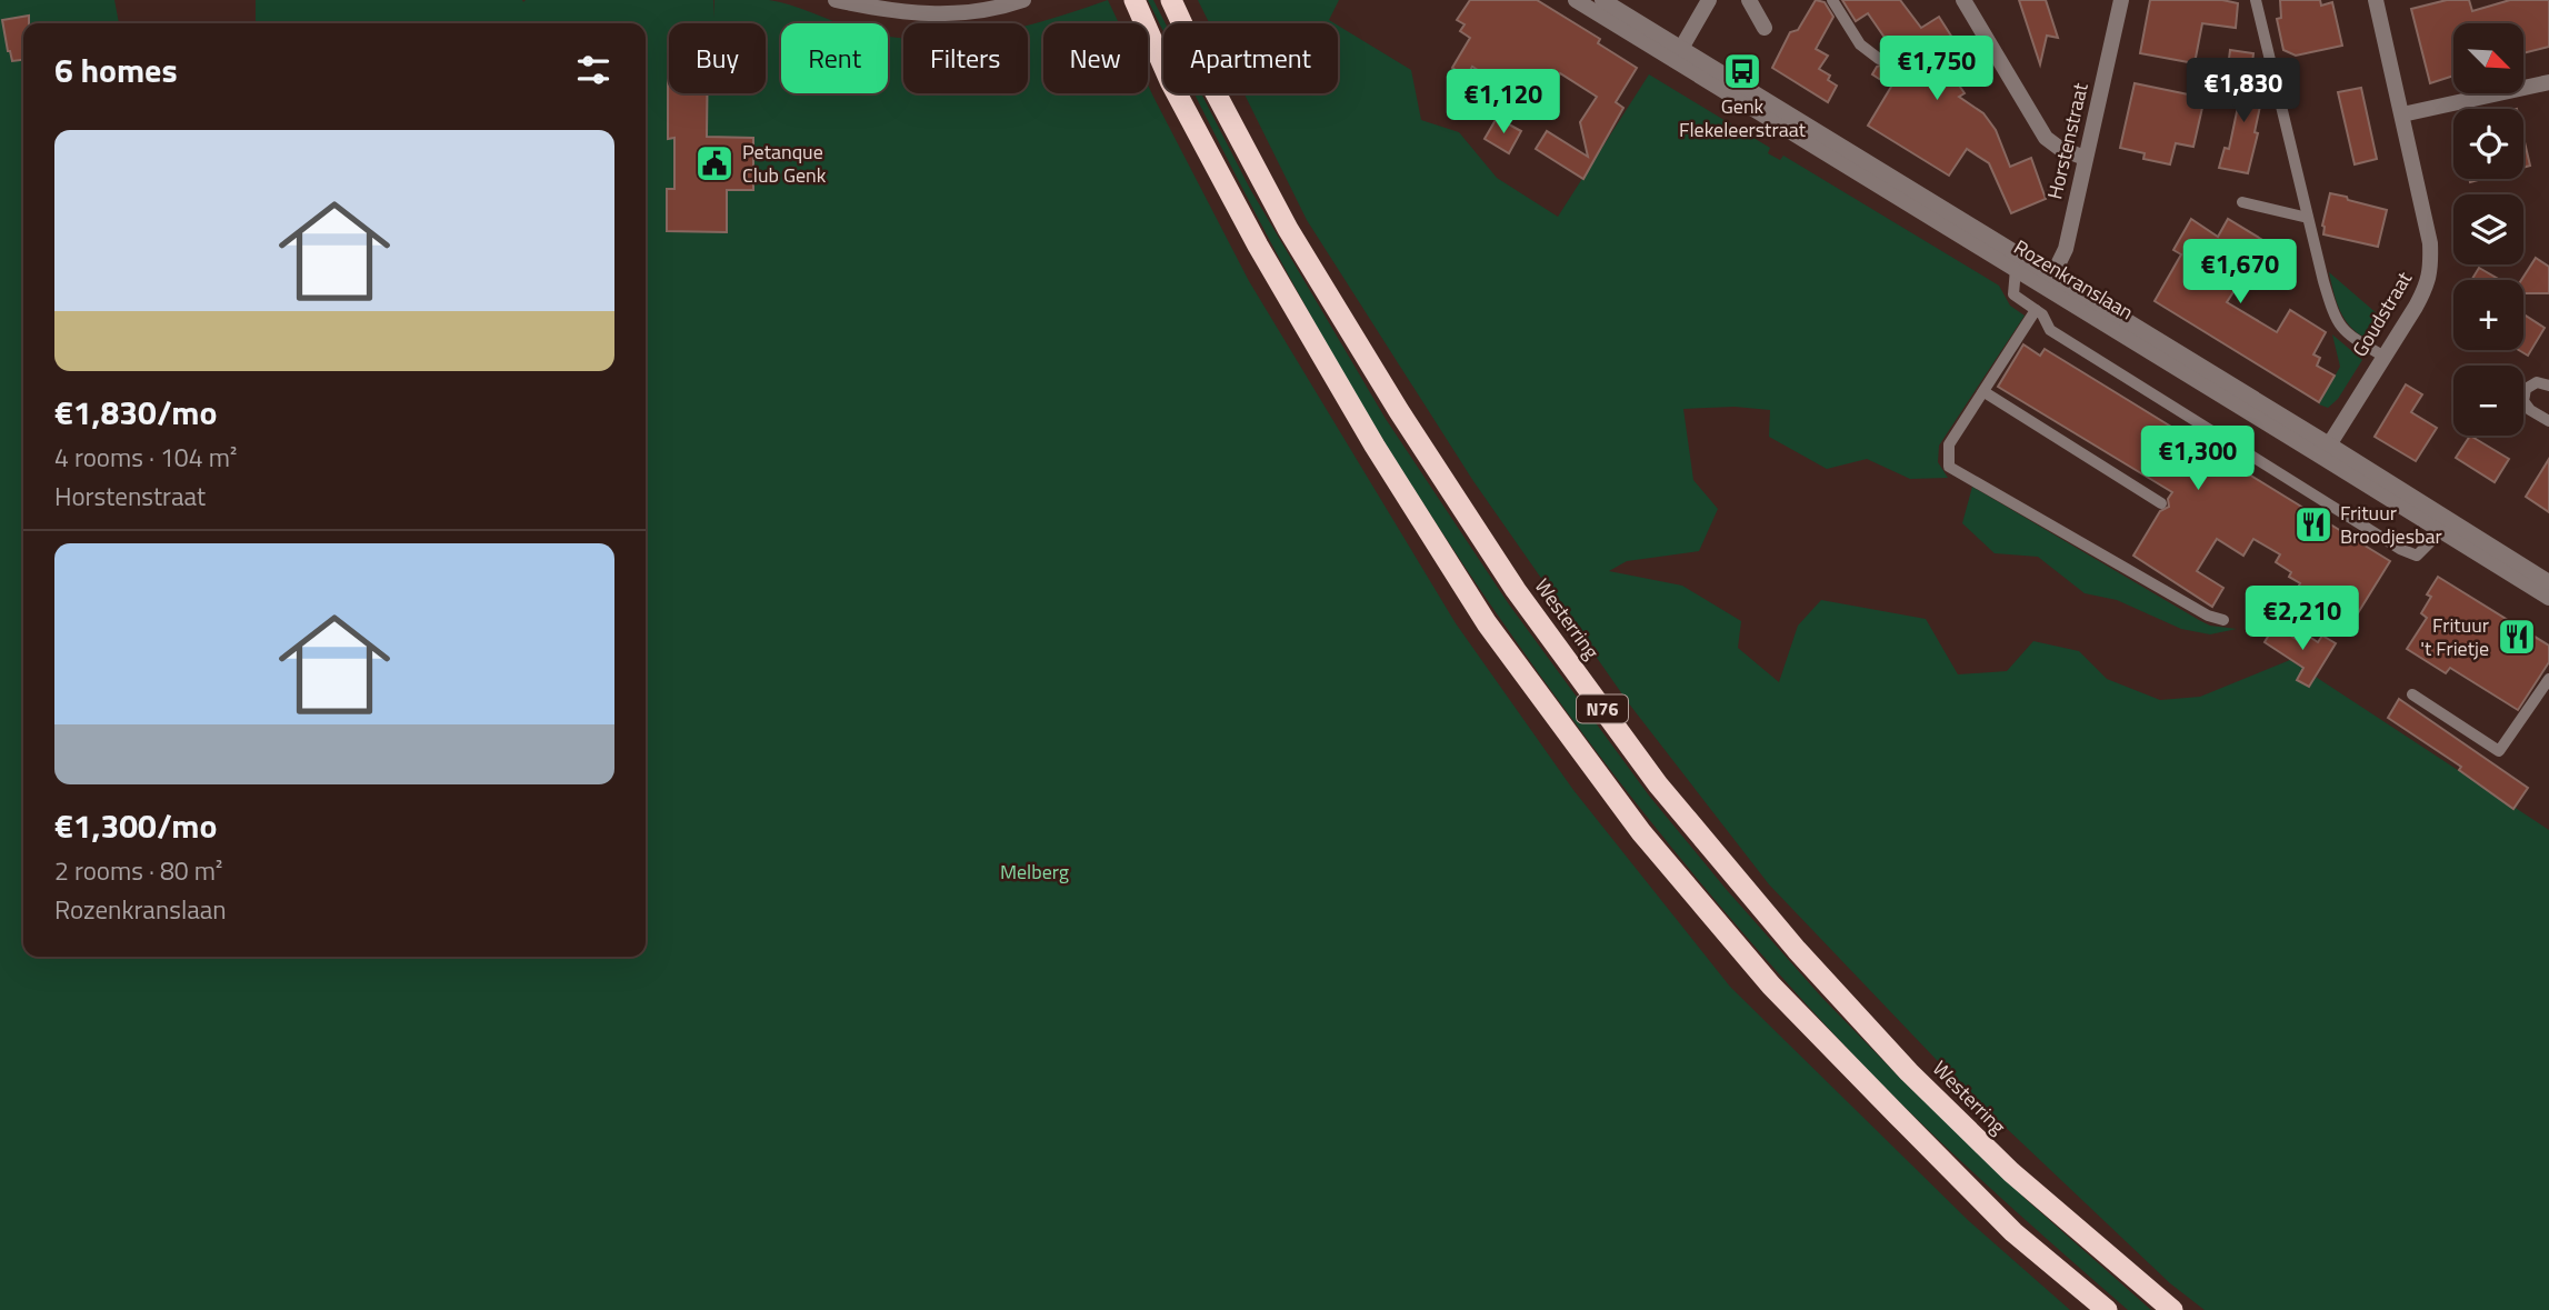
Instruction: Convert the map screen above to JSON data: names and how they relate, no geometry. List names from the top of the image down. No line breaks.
{"streets":{"highway":["Westerring","N76"],"street":["Horstenstraat","Rozenkranslaan","Goudstraat"]},"crossings":[["Horstenstraat","Rozenkranslaan"],["Rozenkranslaan","Goudstraat"]],"parks":["Melberg"],"places":{"bus stop":["Genk Flekeleerstraat"],"public building":["Petanque Club Genk"],"restaurant":["Frituur Broodjesbar","Frituur 't Frietje"]},"north":"bottom right","page":{"map_buttons":["+","−"],"chip":["Buy","Rent","Filters","New","Apartment"],"heading":"6 homes","price":["€1,750","€1,830","€1,120","€1,670","€1,300","€2,210"],"list":[{"name":"€1,830/mo","note":"4 rooms · 104 m² · Horstenstraat"},{"name":"€1,300/mo","note":"2 rooms · 80 m² · Rozenkranslaan"}]}}
